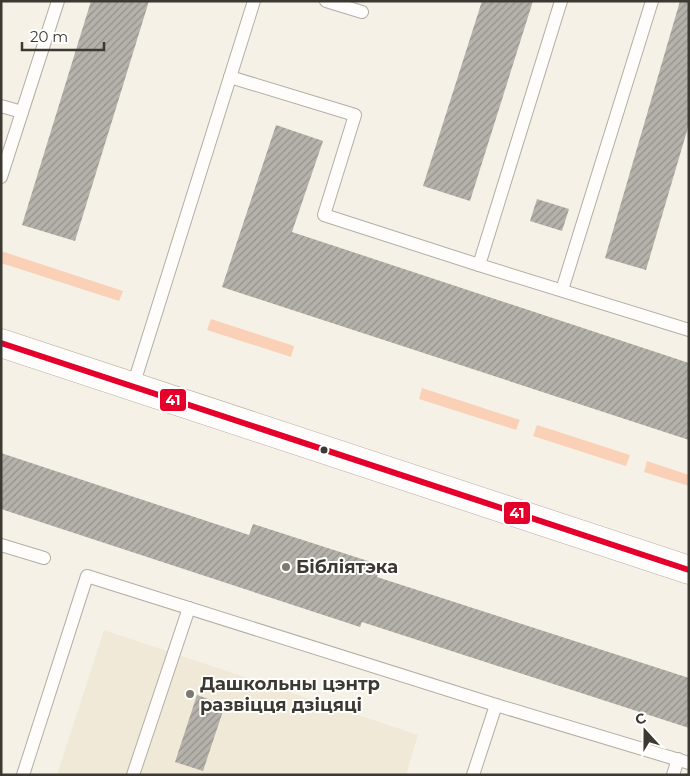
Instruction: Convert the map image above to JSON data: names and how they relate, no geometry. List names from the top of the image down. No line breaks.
{"places":["Бібліятэка","Дашкольны цэнтр развіцця дзіцяці"],"lines":["transit line 41"],"scale_bar":"20 m","north":"top"}
